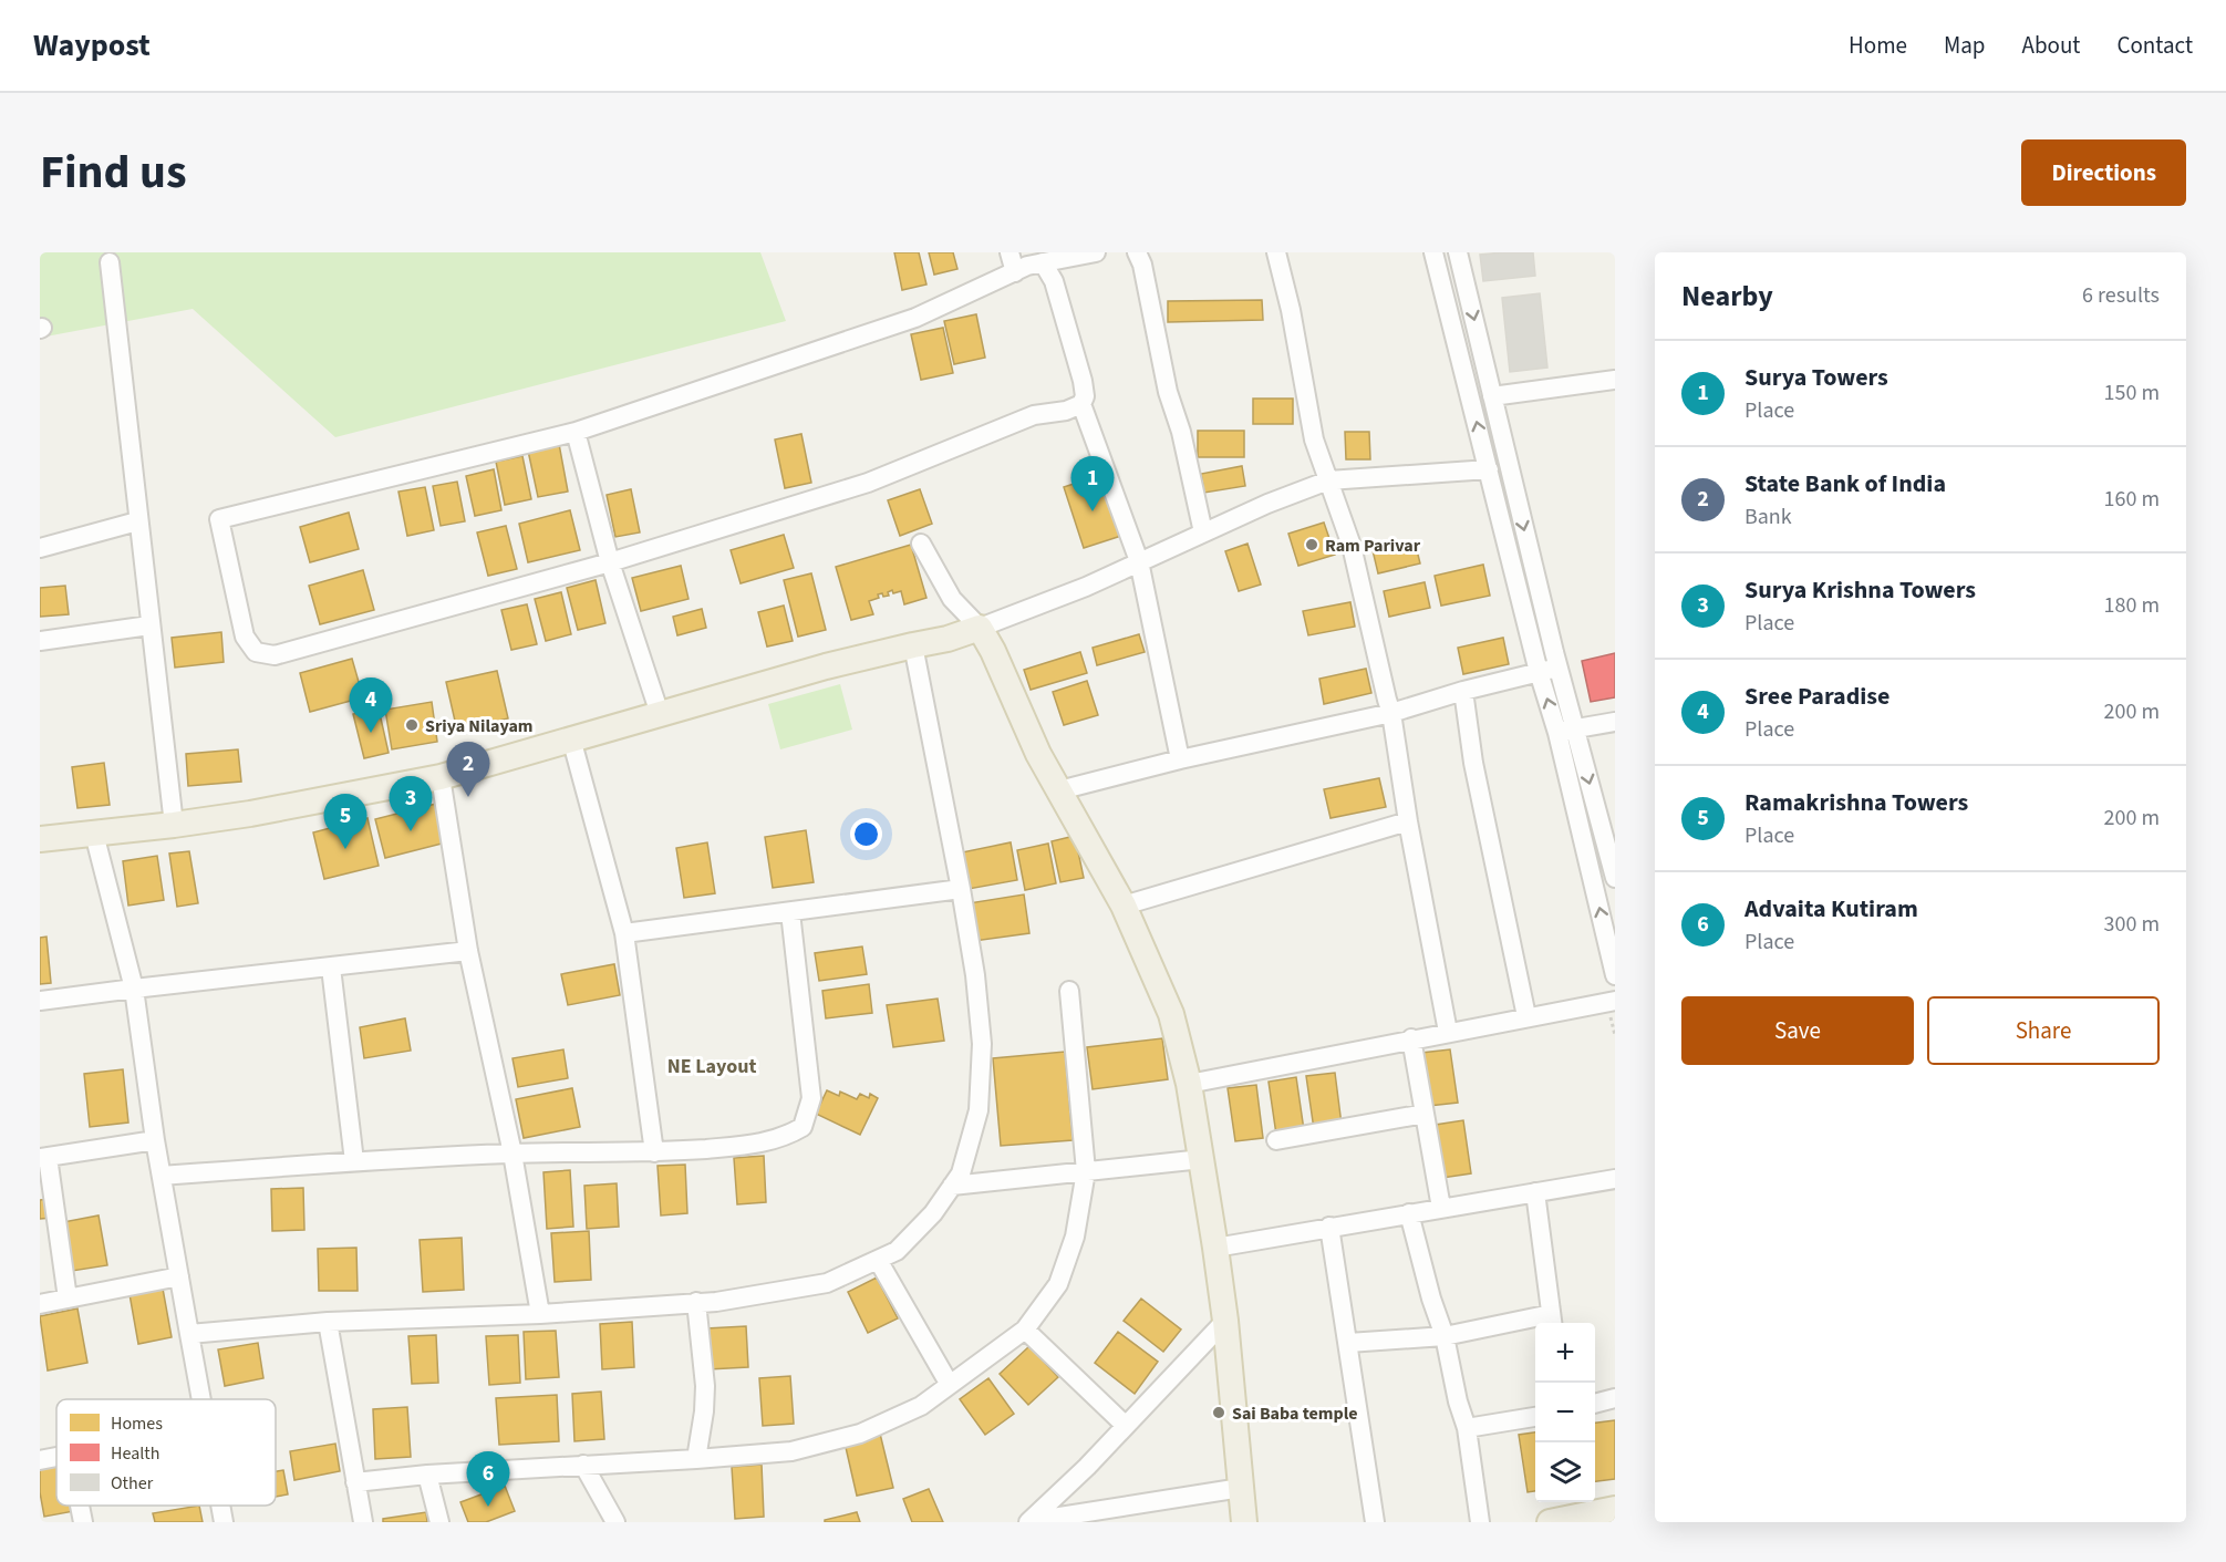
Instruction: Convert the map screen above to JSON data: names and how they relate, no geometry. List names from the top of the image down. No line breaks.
{"districts":["NE Layout"],"places":["Ram Parivar","Sriya Nilayam","Sai Baba temple"],"legend":["Homes","Health","Other"],"page":{"header":"Waypost","nav":["Home","Map","About","Contact"],"title":"Find us","buttons":["Directions",["Save","Share"]],"heading":["Nearby","6 results"],"list":[{"mark":"1","name":"Surya Towers","note":"Place","value":"150 m"},{"mark":"2","name":"State Bank of India","note":"Bank","value":"160 m"},{"mark":"3","name":"Surya Krishna Towers","note":"Place","value":"180 m"},{"mark":"4","name":"Sree Paradise","note":"Place","value":"200 m"},{"mark":"5","name":"Ramakrishna Towers","note":"Place","value":"200 m"},{"mark":"6","name":"Advaita Kutiram","note":"Place","value":"300 m"}],"pins":["1","4","2","3","5","6"],"map_buttons":["+","−"]}}
